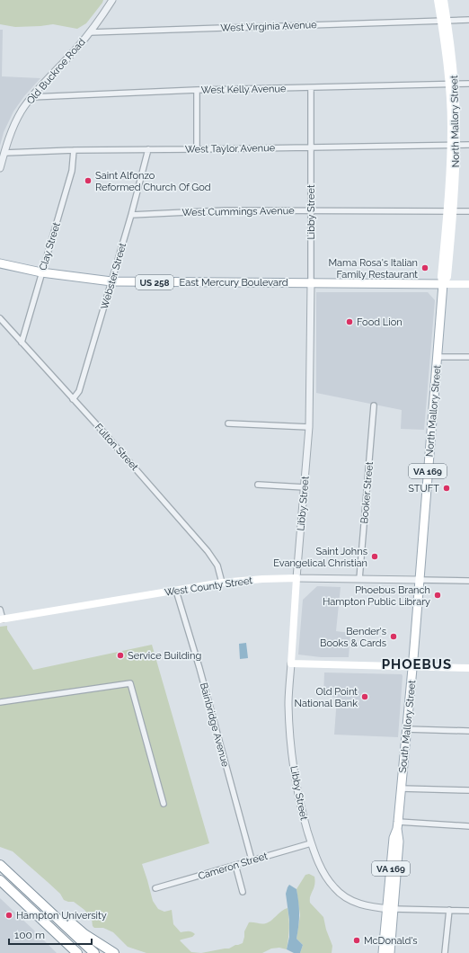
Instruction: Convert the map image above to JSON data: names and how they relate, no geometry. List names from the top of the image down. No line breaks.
{"streets":{"main road":["North Mallory Street","Libby Street","US 258","East Mercury Boulevard","VA 169","West County Street","South Mallory Street"],"street":["West Virginia Avenue","Old Buckroe Road","West Kelly Avenue","West Taylor Avenue","West Cummings Avenue","Clay Street","Webster Street","Fulton Street","Booker Street","Bainbridge Avenue","Cameron Street"]},"crossings":[["West Virginia Avenue","Old Buckroe Road"],["West Virginia Avenue","North Mallory Street"],["Old Buckroe Road","West Kelly Avenue"],["Old Buckroe Road","West Taylor Avenue"],["West Kelly Avenue","North Mallory Street"],["West Kelly Avenue","Libby Street"],["North Mallory Street","West Taylor Avenue"],["North Mallory Street","West Cummings Avenue"],["North Mallory Street","East Mercury Boulevard"],["North Mallory Street","West County Street"],["North Mallory Street","South Mallory Street"],["West Taylor Avenue","Libby Street"],["West Taylor Avenue","Clay Street"],["West Taylor Avenue","Webster Street"],["West Cummings Avenue","Libby Street"],["West Cummings Avenue","Webster Street"],["Libby Street","East Mercury Boulevard"],["Libby Street","West County Street"],["Libby Street","South Mallory Street"],["Libby Street","Cameron Street"],["Clay Street","East Mercury Boulevard"],["Clay Street","Fulton Street"],["Webster Street","East Mercury Boulevard"],["Webster Street","Fulton Street"],["Fulton Street","West County Street"],["Booker Street","West County Street"],["West County Street","Bainbridge Avenue"],["West County Street","South Mallory Street"],["Bainbridge Avenue","Cameron Street"]],"districts":["PHOEBUS"],"places":["Saint Alfonzo Reformed Church Of God","Mama Rosa's Italian Family Restaurant","Food Lion","STUFT","Saint Johns Evangelical Christian","Phoebus Branch Hampton Public Library","Bender's Books & Cards","Service Building","Old Point National Bank","Hampton University","McDonald's"],"scale_bar":"100 m"}
